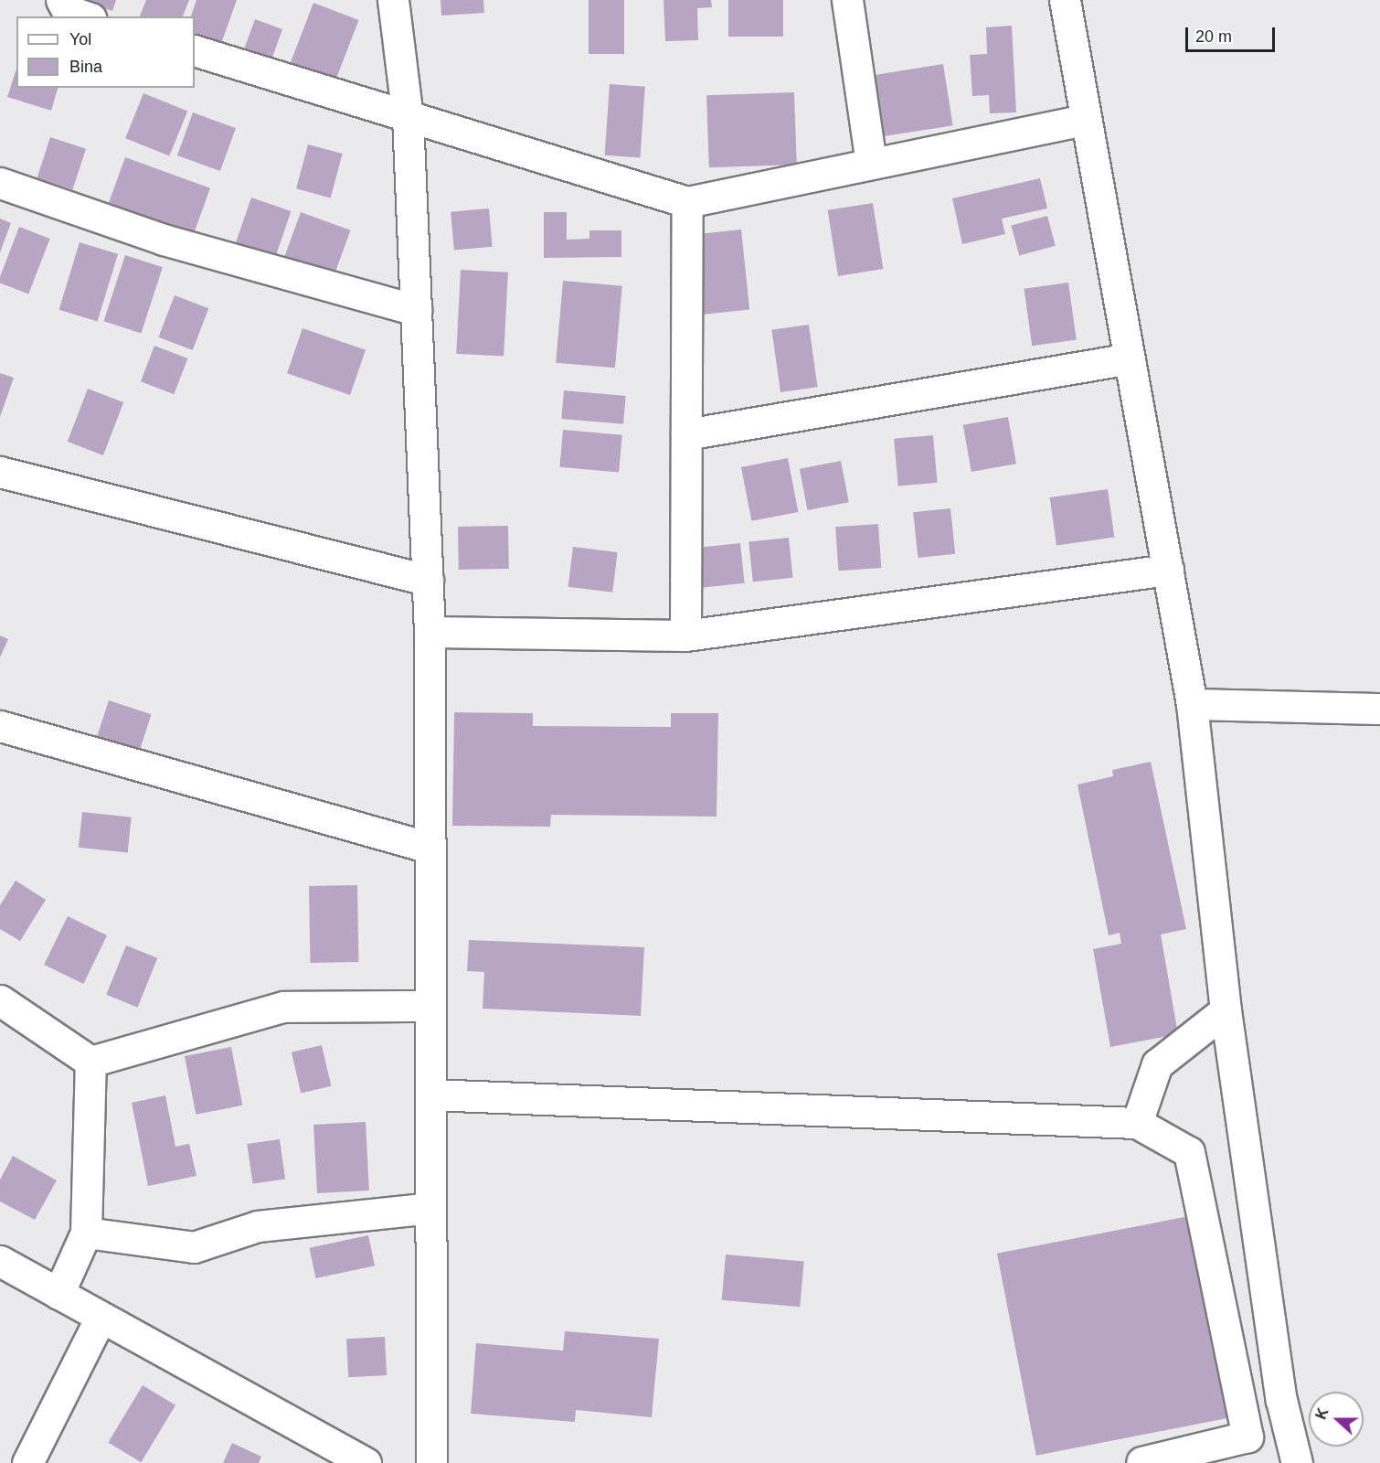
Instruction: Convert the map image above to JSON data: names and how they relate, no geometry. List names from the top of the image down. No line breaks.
{"legend":["Yol","Bina"],"scale_bar":"20 m","north":"left"}
